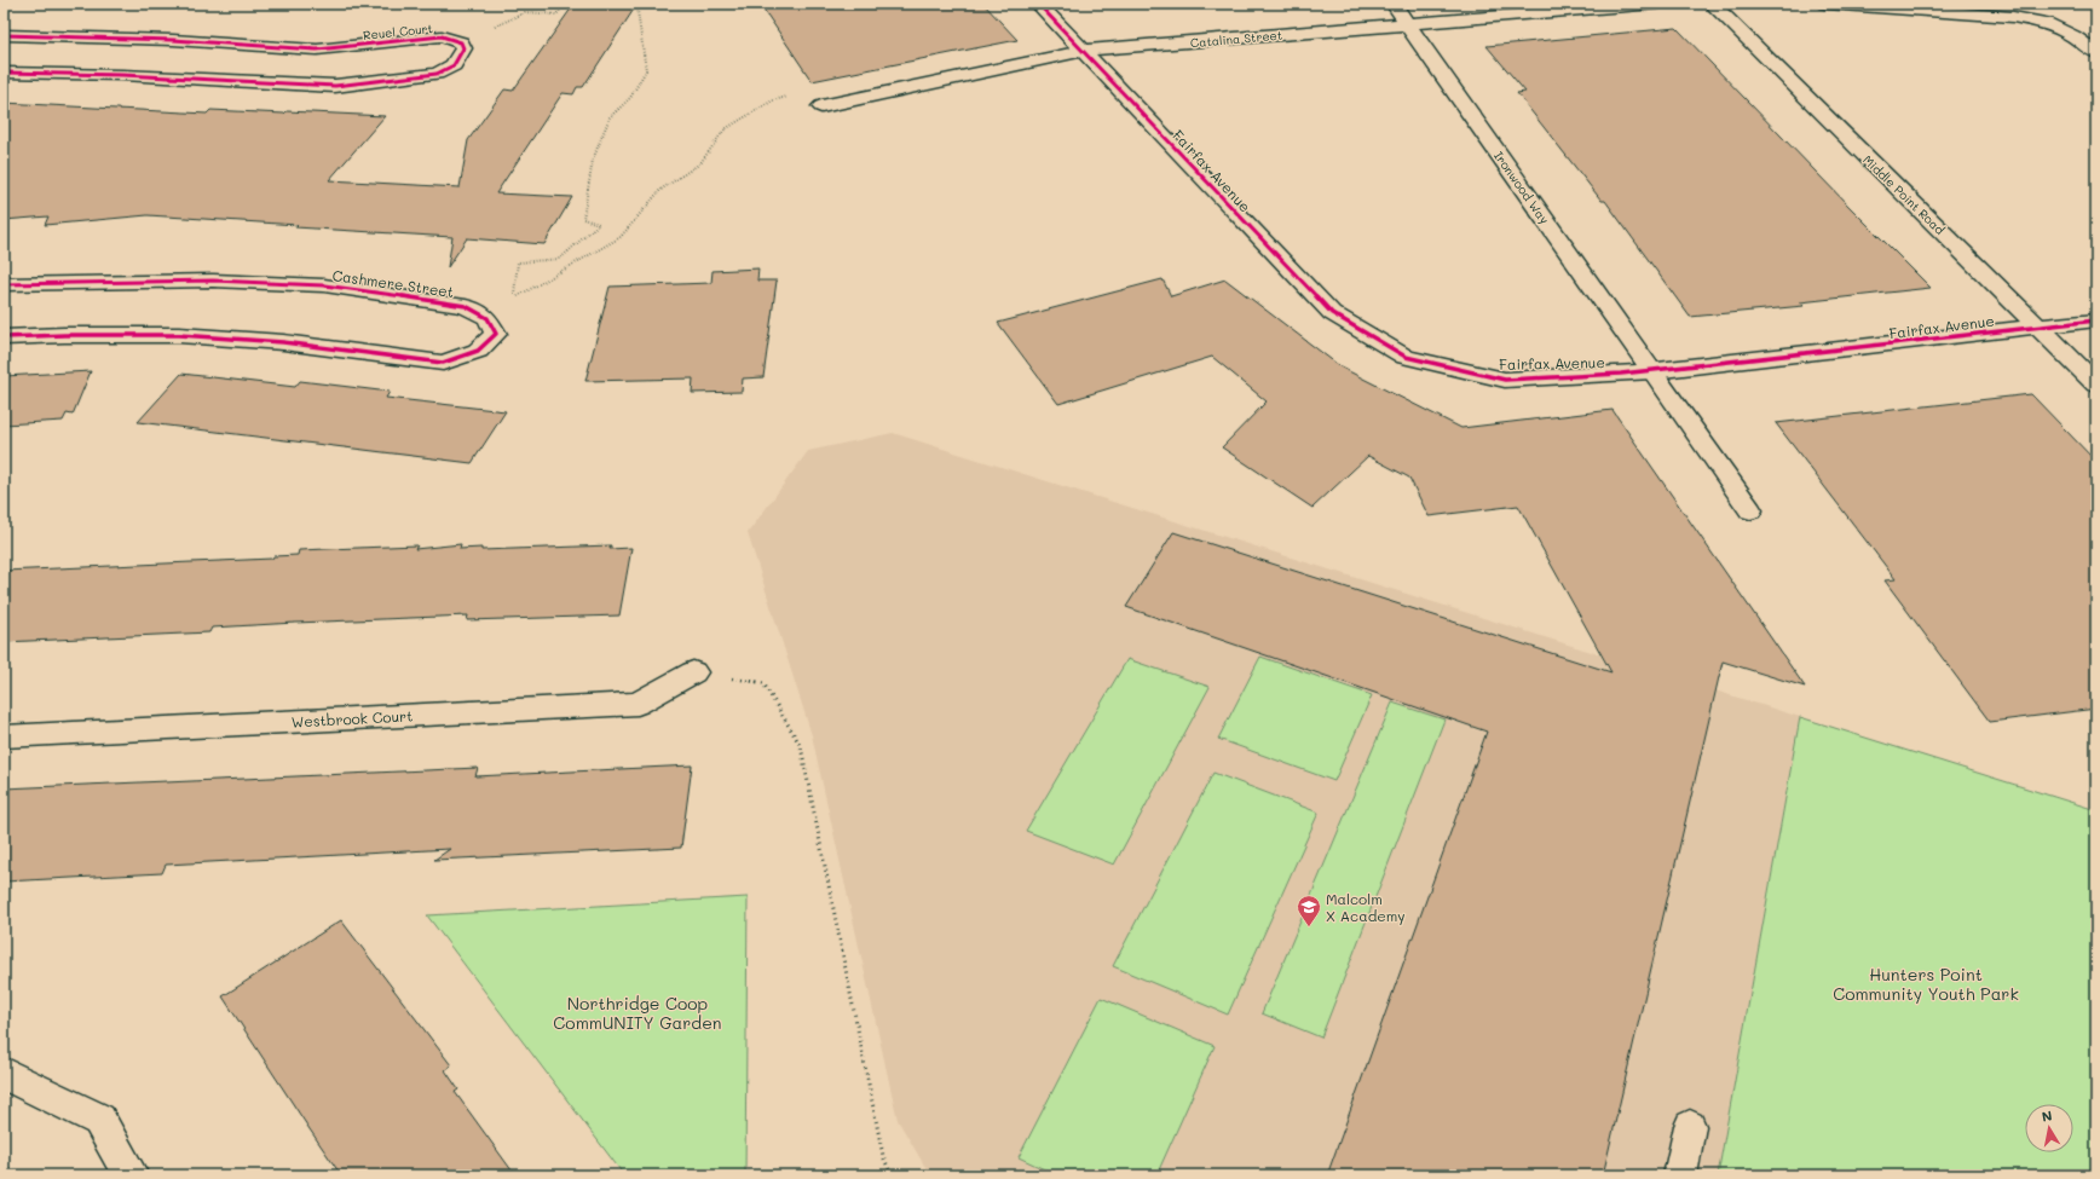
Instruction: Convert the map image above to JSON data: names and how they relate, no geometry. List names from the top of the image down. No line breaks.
{"streets":{"street":["Reuel Court","Catalina Street","Fairfax Avenue","Ironwood Way","Middle Point Road","Cashmere Street","Westbrook Court"]},"crossings":[["Catalina Street","Fairfax Avenue"],["Catalina Street","Ironwood Way"],["Fairfax Avenue","Ironwood Way"],["Fairfax Avenue","Middle Point Road"]],"parks":["Hunters Point Community Youth Park","Northridge Coop CommUNITY Garden"],"places":{"school or university":["Malcolm X Academy"]},"north":"top"}
